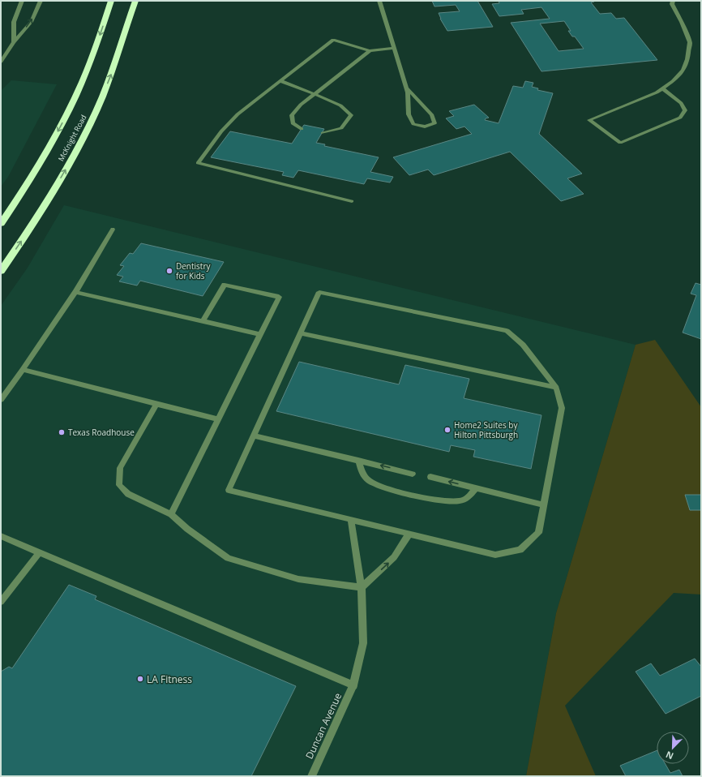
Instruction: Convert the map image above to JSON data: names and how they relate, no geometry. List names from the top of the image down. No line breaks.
{"streets":{"highway":["McKnight Road"],"street":["Duncan Avenue"]},"places":["Dentistry for Kids","Home2 Suites by Hilton Pittsburgh","Texas Roadhouse","LA Fitness"],"north":"bottom left"}
